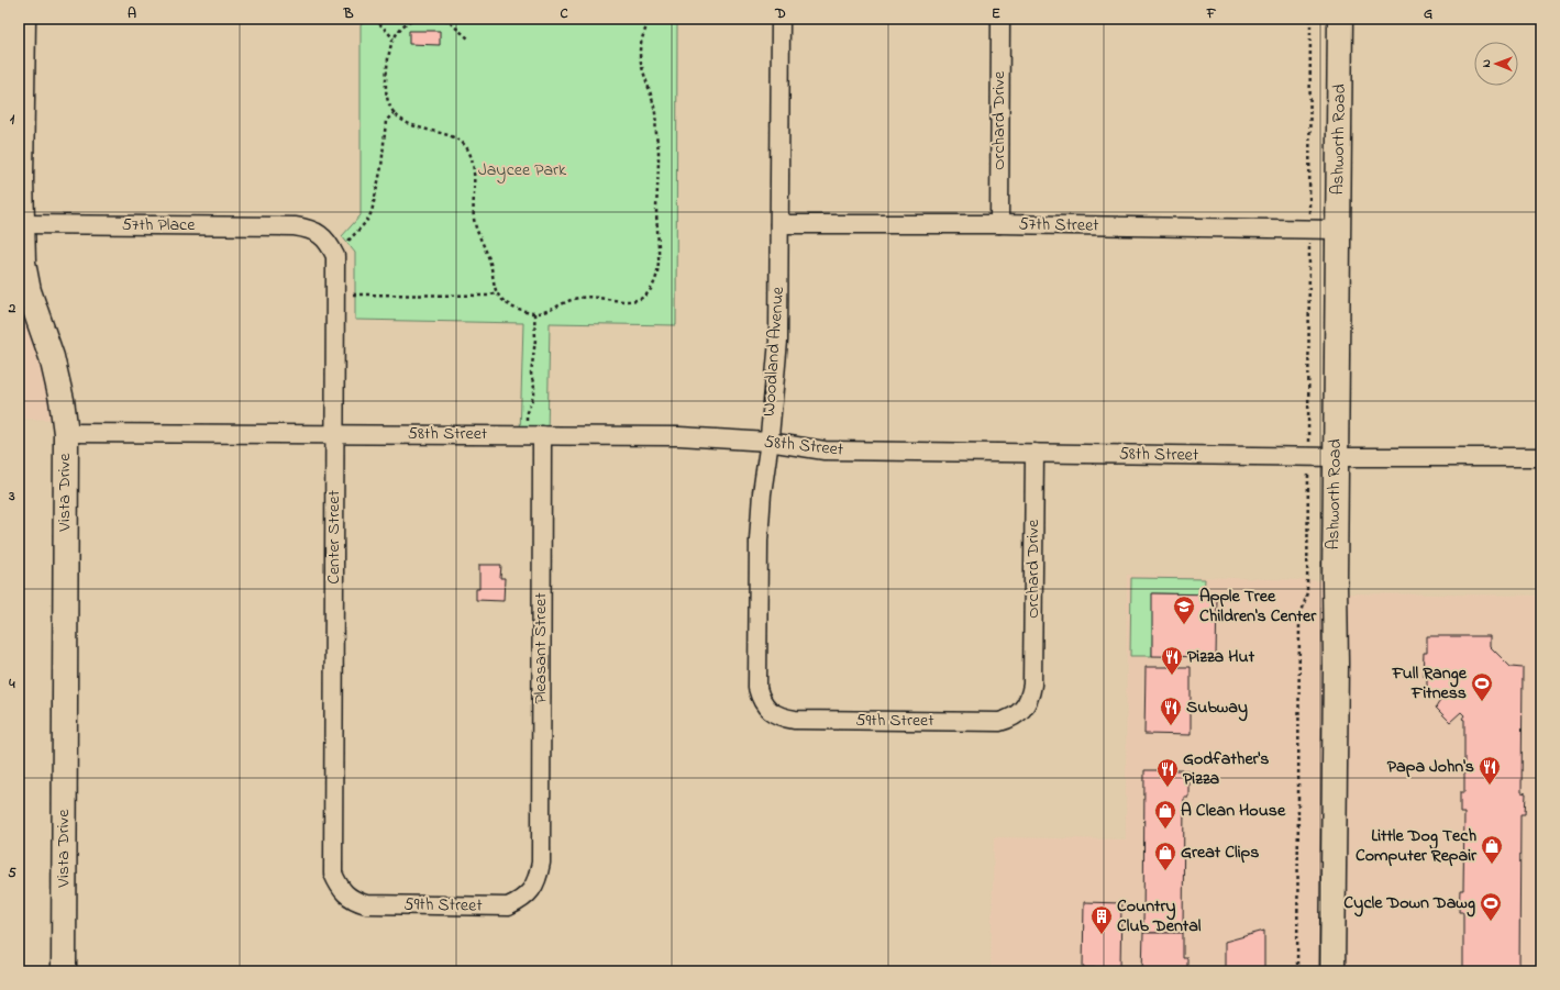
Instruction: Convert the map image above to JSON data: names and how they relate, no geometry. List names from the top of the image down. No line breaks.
{"streets":{"street":["Orchard Drive","Ashworth Road","57th Place","57th Street","Woodland Avenue","58th Street","Vista Drive","Center Street","Pleasant Street","59th Street"]},"crossings":[["Orchard Drive","57th Street"],["Orchard Drive","58th Street"],["Orchard Drive","59th Street"],["Ashworth Road","57th Street"],["Ashworth Road","58th Street"],["57th Place","Vista Drive"],["57th Place","Center Street"],["57th Street","Woodland Avenue"],["Woodland Avenue","58th Street"],["Woodland Avenue","59th Street"],["58th Street","Vista Drive"],["58th Street","Center Street"],["58th Street","Pleasant Street"],["Center Street","59th Street"],["Pleasant Street","59th Street"]],"parks":["Jaycee Park"],"places":{"school or university":["Apple Tree Children's Center"],"restaurant":["Pizza Hut","Subway","Papa John's","Godfather's Pizza"],"sports":["Full Range Fitness","Cycle Down Dawg"],"shop":["A Clean House","Little Dog Tech Computer Repair","Great Clips"],"building":["Country Club Dental"]},"north":"left","grid":{"columns":["A","B","C","D","E","F","G"],"rows":["1","2","3","4","5"]}}
